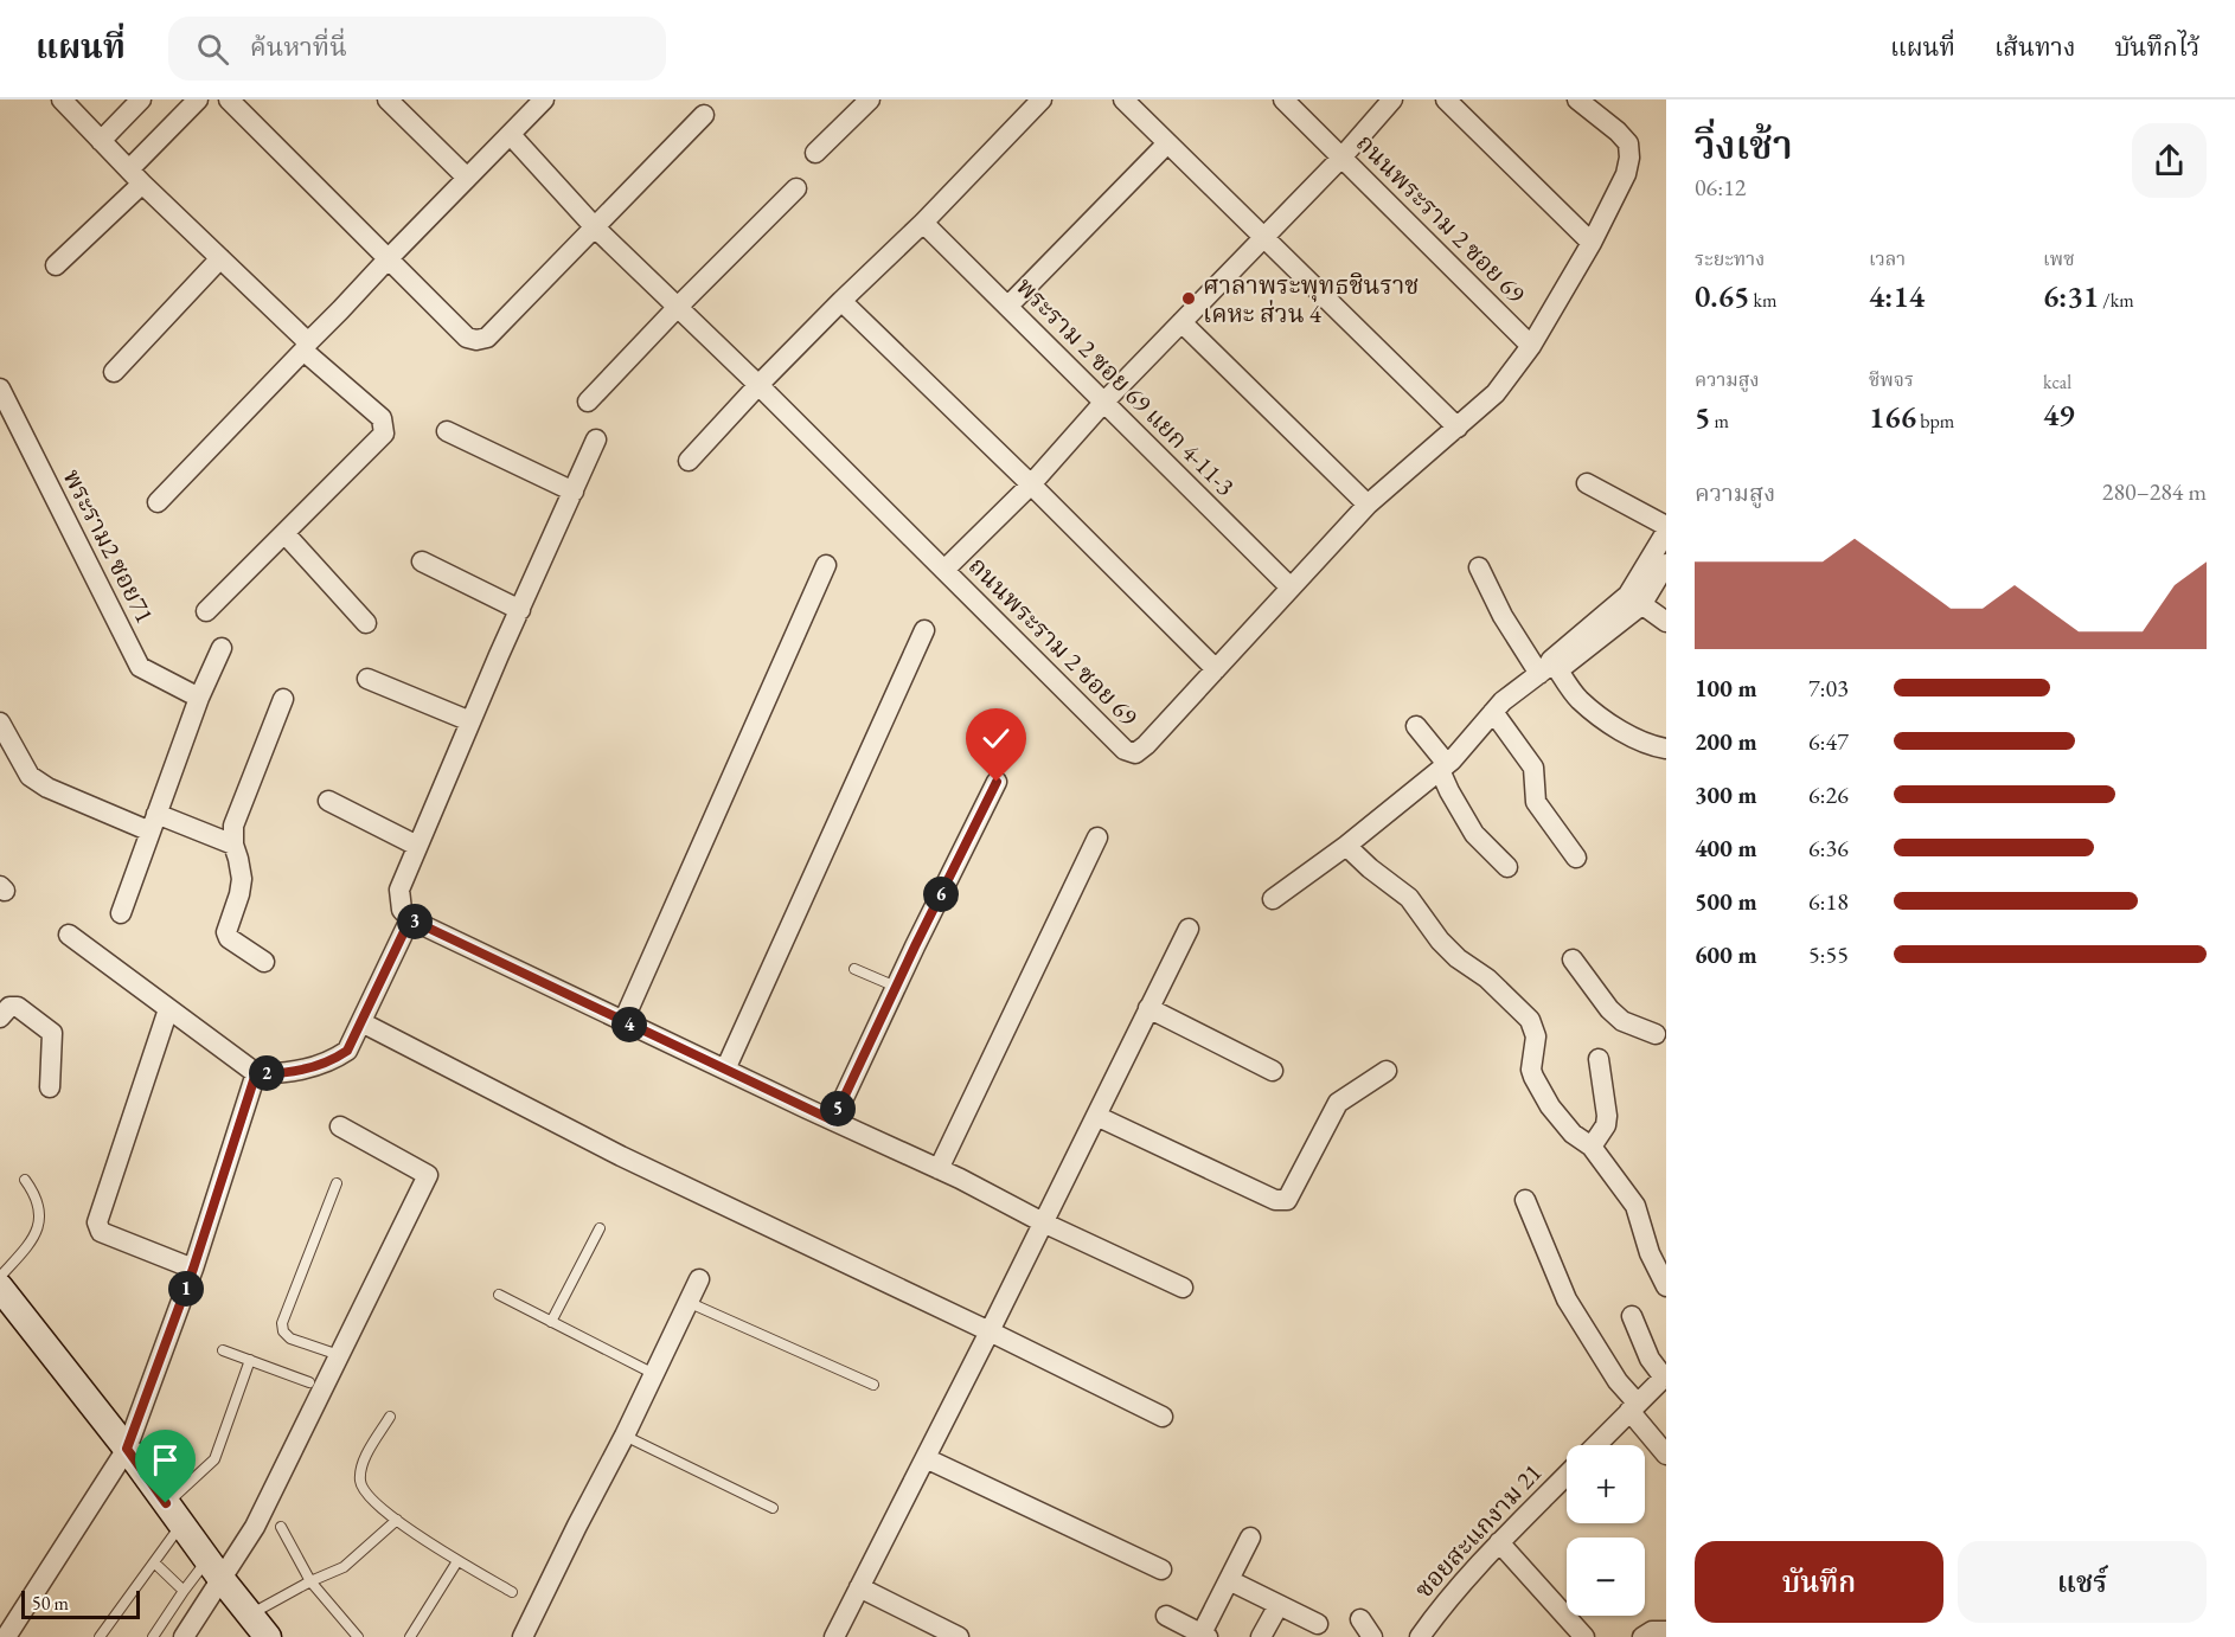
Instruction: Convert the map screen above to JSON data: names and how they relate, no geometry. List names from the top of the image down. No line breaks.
{"streets":{"street":["ถนนพระราม 2 ซอย 69","พระราม 2 ซอย 69 แยก 4-11-3","พระราม2 ซอย71","ซอยสะแกงาม 21"]},"crossings":[["ถนนพระราม 2 ซอย 69","พระราม 2 ซอย 69 แยก 4-11-3"]],"places":["ศาลาพระพุทธชินราช เคหะ ส่วน 4"],"scale_bar":"50 m","page":{"header":"แผนที่","search":"ค้นหาที่นี่","nav":["แผนที่","เส้นทาง","บันทึกไว้"],"heading":["วิ่งเช้า","06:12"],"stats":[["ระยะทาง","0.65 km"],["เวลา","4:14"],["เพซ","6:31 /km"],["ความสูง","5 m"],["ชีพจร","166 bpm"],["kcal","49"]],"chart":["ความสูง","280–284 m"],"list":[{"name":"100 m","note":"7:03"},{"name":"200 m","note":"6:47"},{"name":"300 m","note":"6:26"},{"name":"400 m","note":"6:36"},{"name":"500 m","note":"6:18"},{"name":"600 m","note":"5:55"}],"pins":["6","3","4","2","5","1"],"map_buttons":["+","−"],"buttons":["บันทึก","แชร์"],"scale":"50 m"}}
